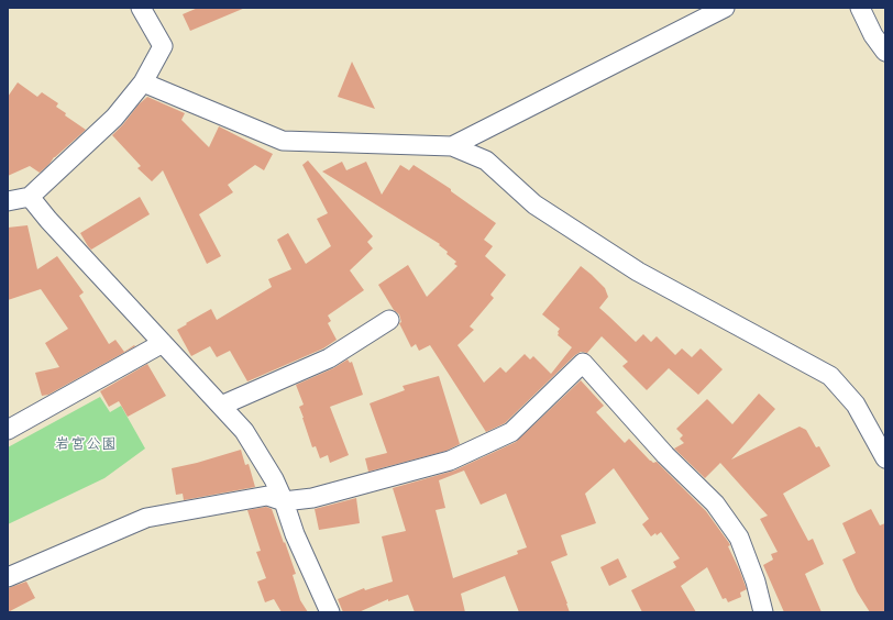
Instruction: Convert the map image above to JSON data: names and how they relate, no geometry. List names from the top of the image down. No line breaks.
{"parks":["岩宮公園"]}
